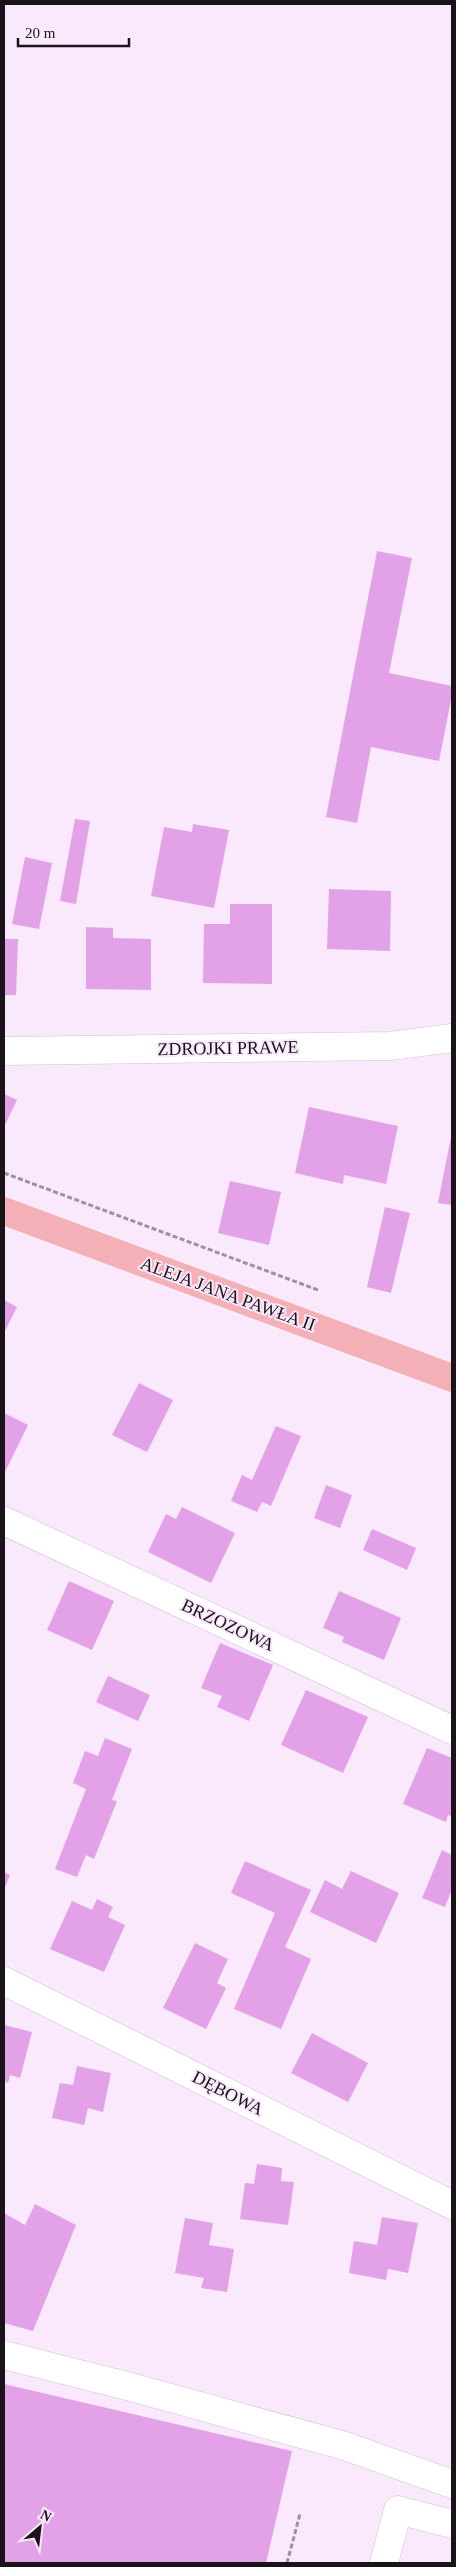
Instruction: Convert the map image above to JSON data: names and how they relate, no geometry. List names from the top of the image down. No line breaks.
{"streets":{"main road":["ALEJA JANA PAWŁA II"],"street":["ZDROJKI PRAWE","BRZOZOWA","DĘBOWA"]},"scale_bar":"20 m","north":"top right"}
